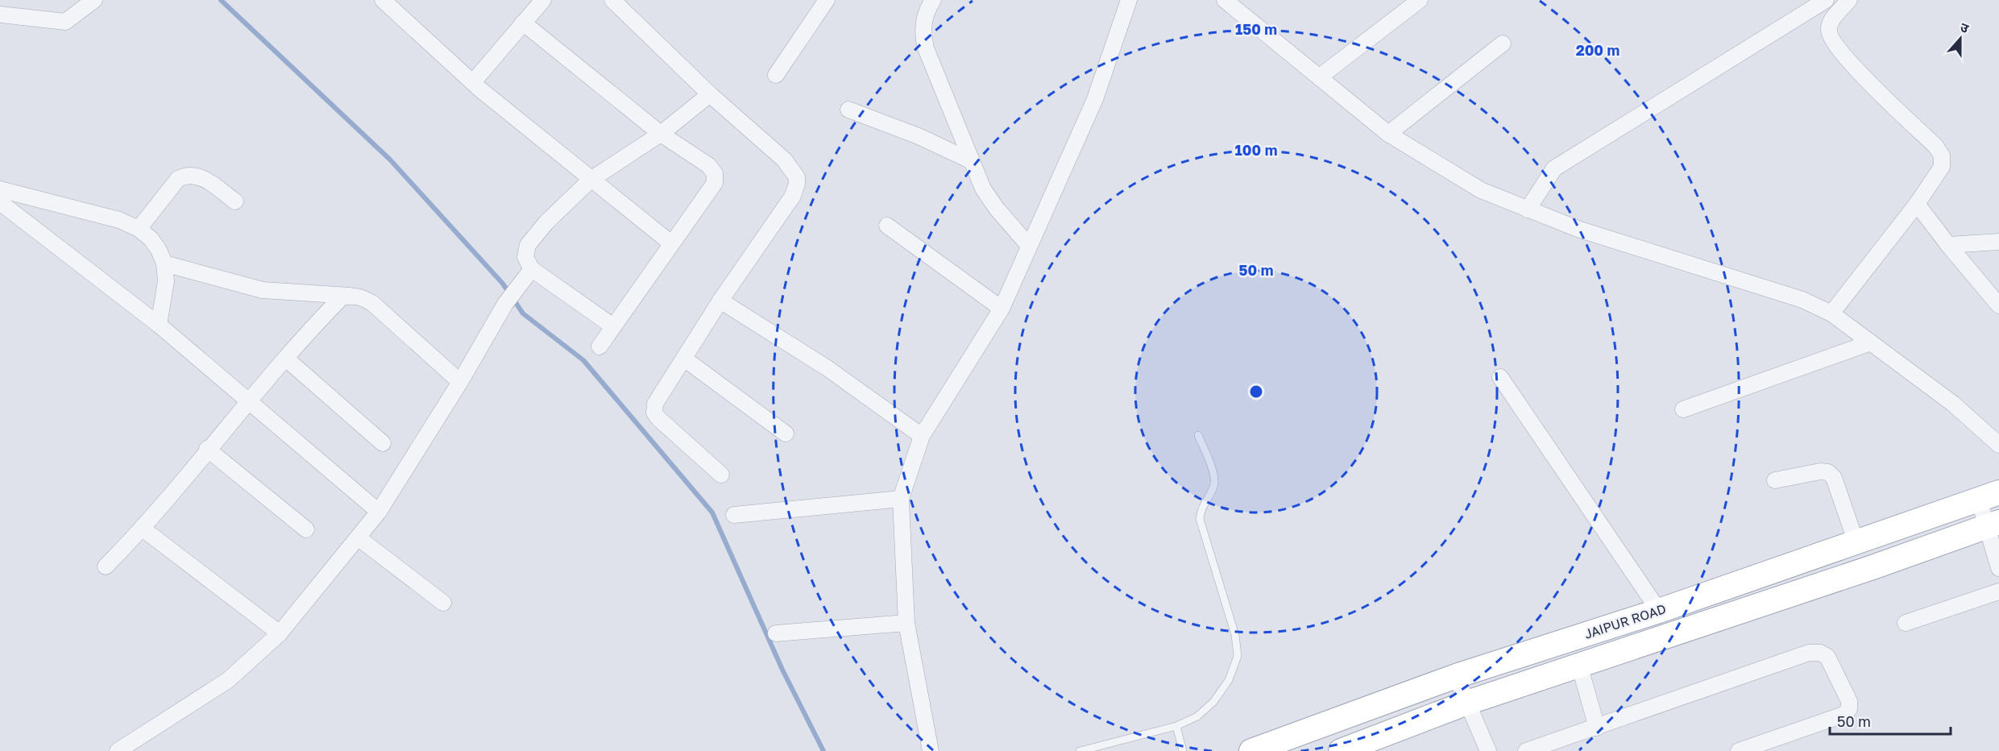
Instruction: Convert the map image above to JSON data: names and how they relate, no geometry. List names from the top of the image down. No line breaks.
{"streets":{"main road":["JAIPUR ROAD"]},"scale_bar":"50 m","north":"top","rings":["150 m","200 m","100 m","50 m"]}
